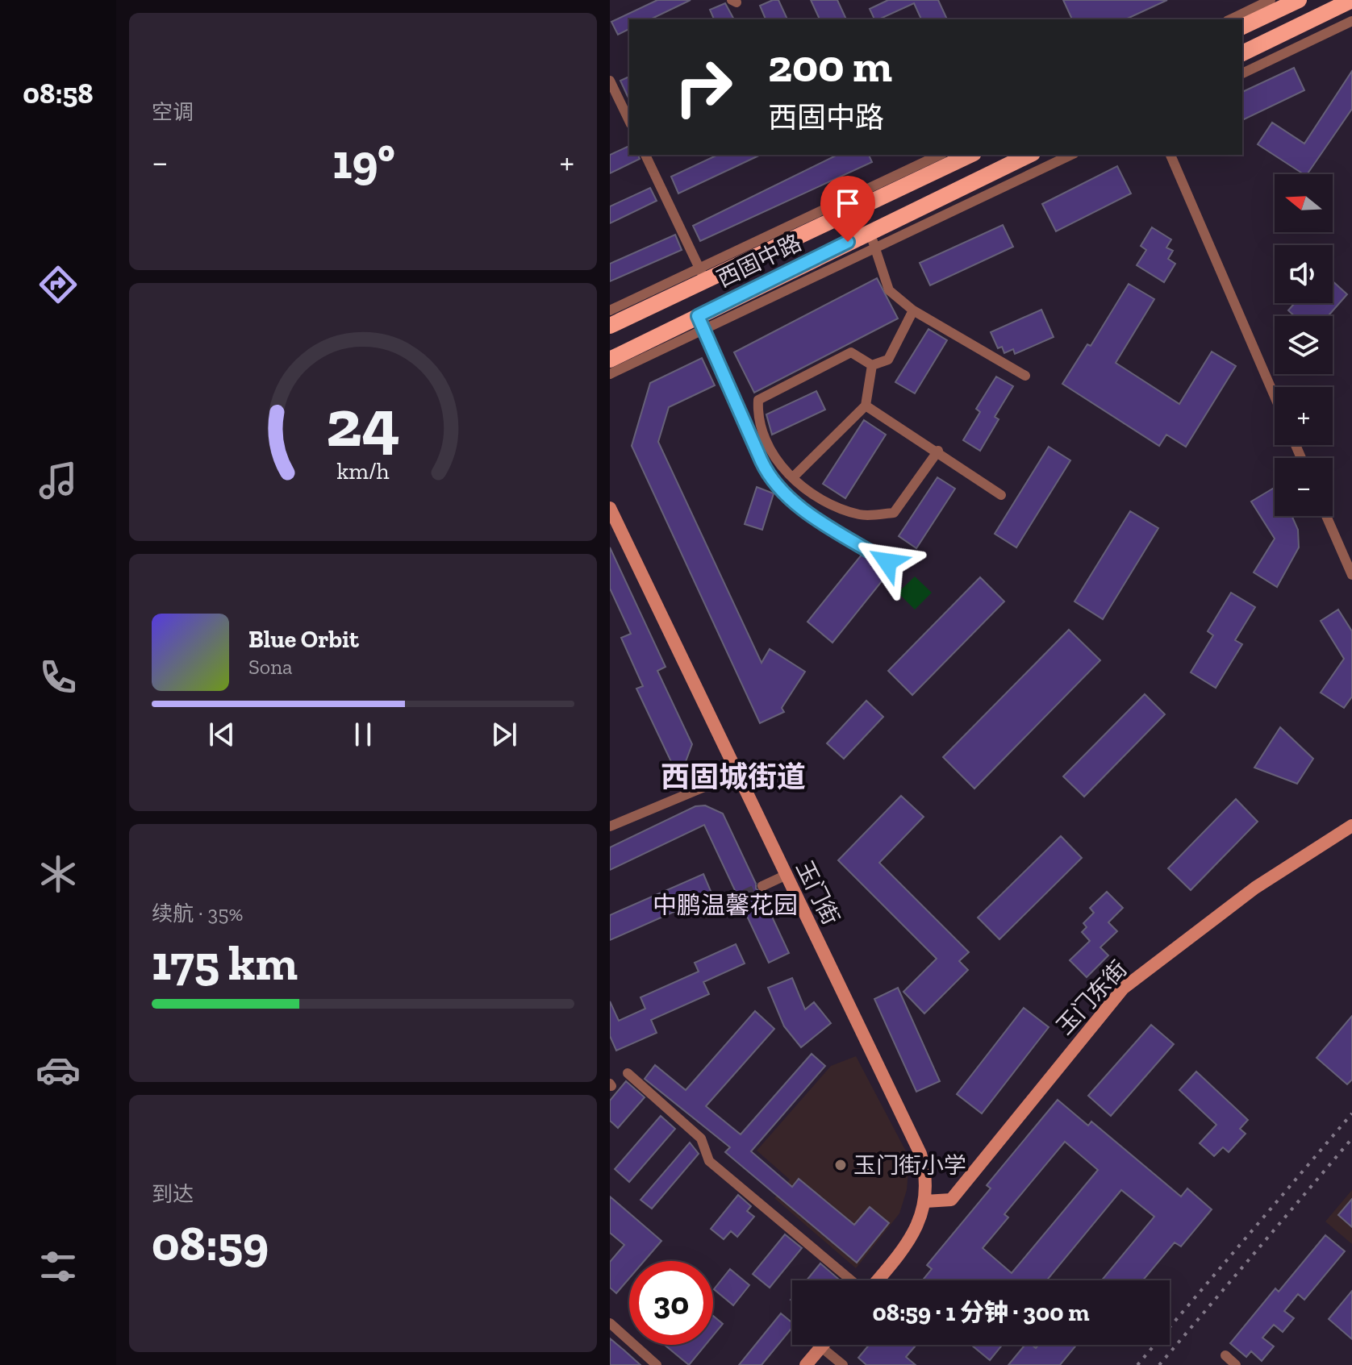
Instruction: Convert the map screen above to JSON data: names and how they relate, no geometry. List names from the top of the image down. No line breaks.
{"streets":{"main road":["西固中路"],"street":["玉门街","玉门东街"]},"crossings":[["玉门街","玉门东街"]],"districts":["西固城街道","中鹏温馨花园"],"places":["玉门街小学"],"north":"left","page":{"tabs":"08:58","tile":["空调",["续航 · 35%","175 km"],["到达","08:59"]],"turn":["200 m","西固中路"],"heat":["−","19°","+"],"map_buttons":["+","−"],"song":["Blue Orbit","Sona"],"limit":"30","trip":"08:59 · 1 分钟 · 300 m","gauge":["24","km/h"]}}
